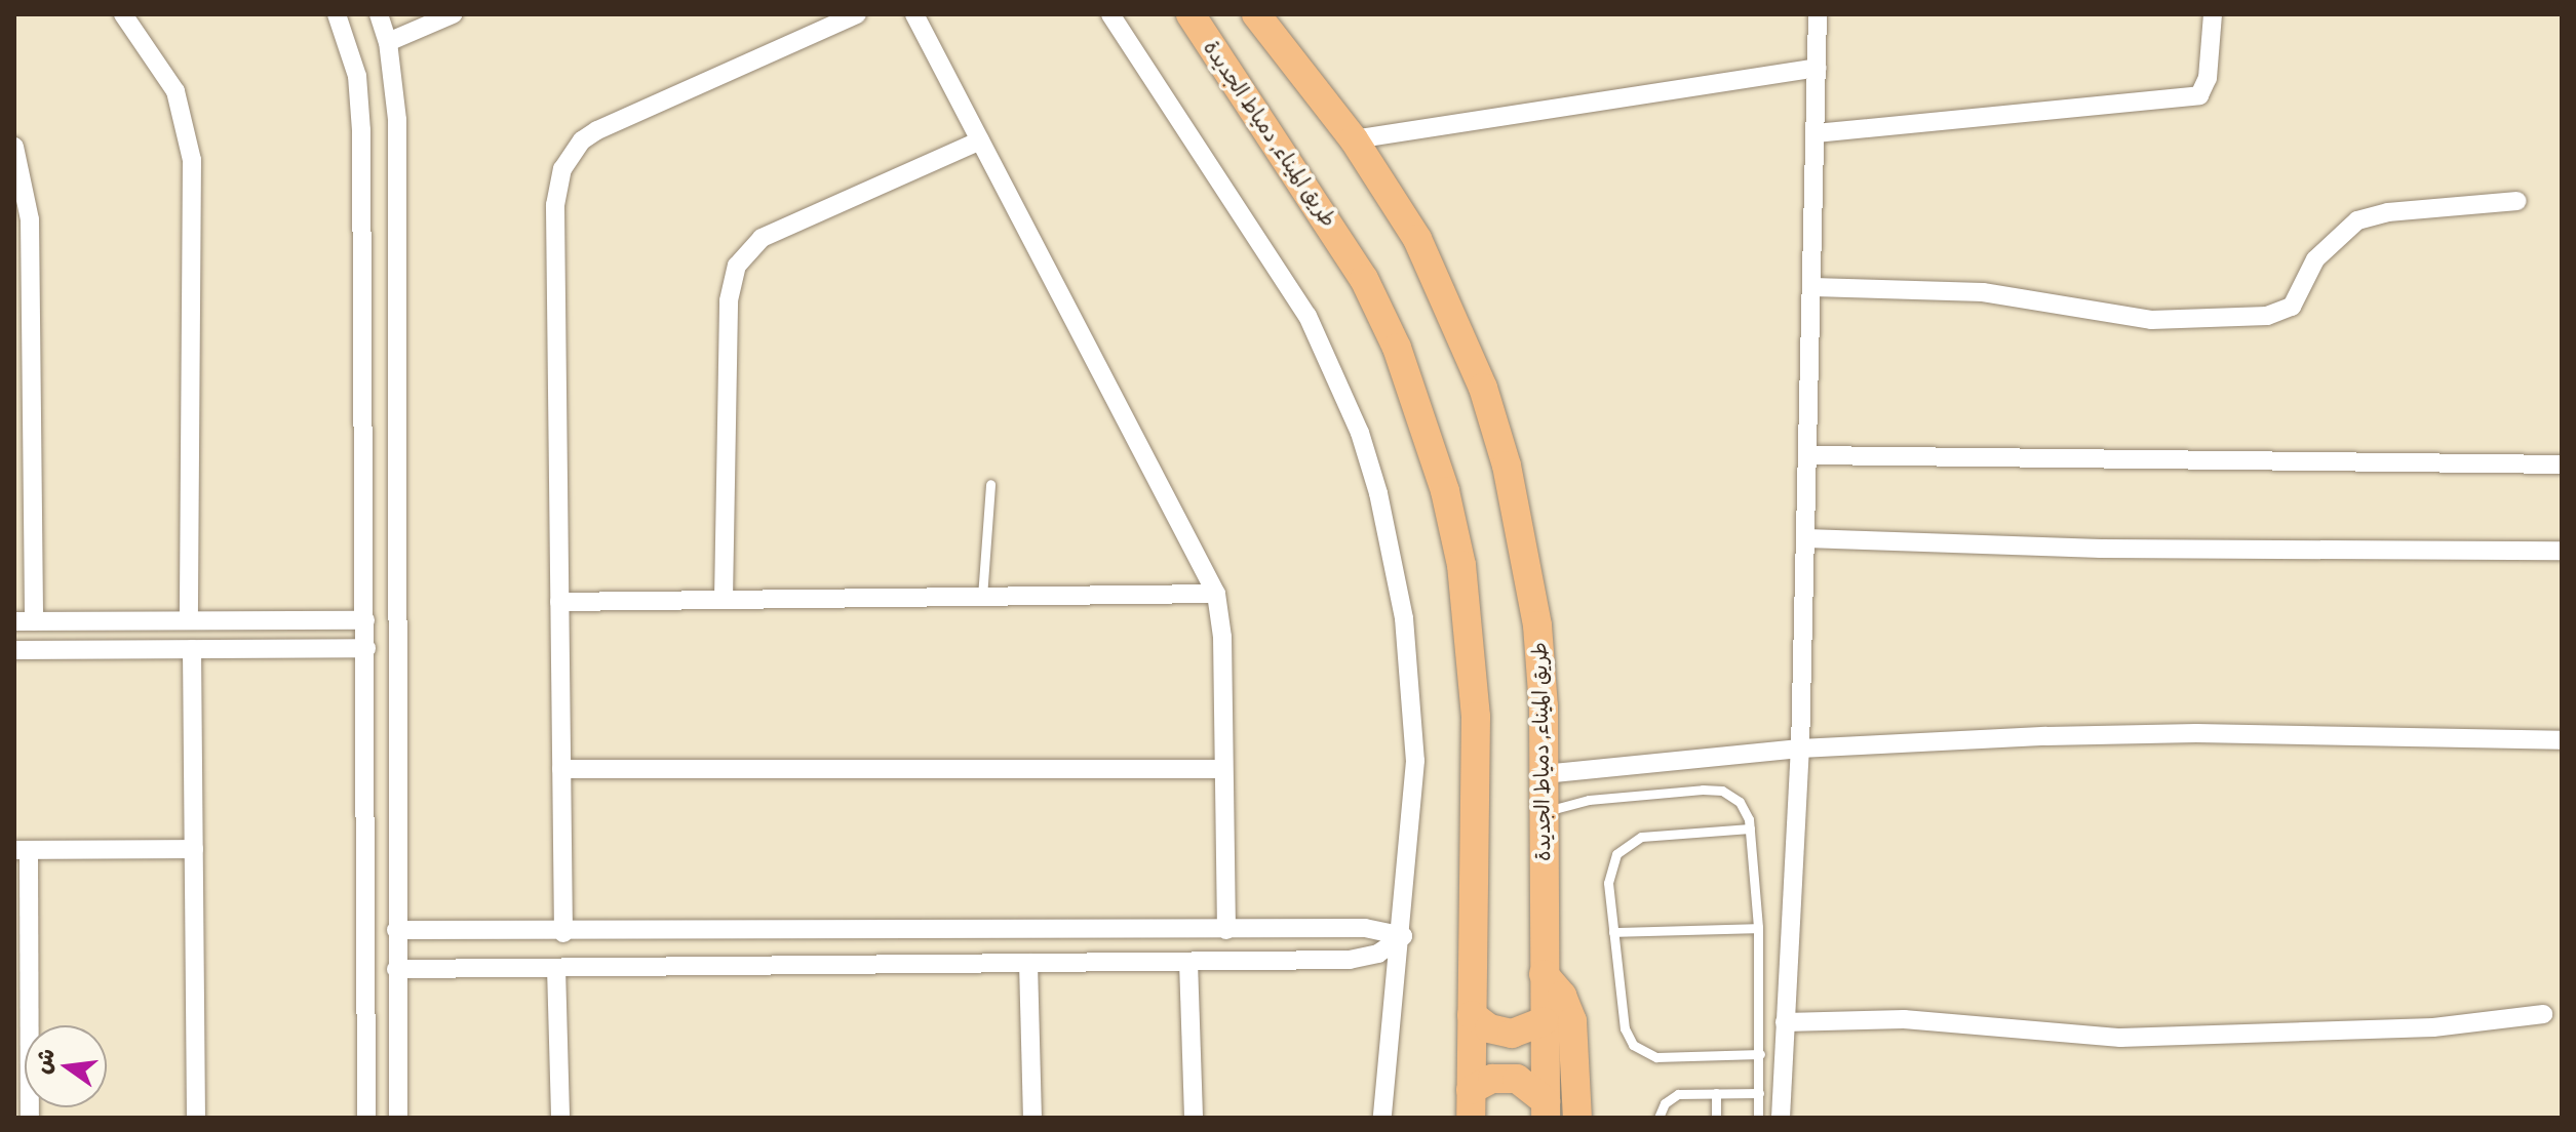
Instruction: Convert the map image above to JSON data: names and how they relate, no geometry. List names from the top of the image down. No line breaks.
{"streets":{"main road":["طريق الميناء, دمياط الجديدة"]},"north":"left"}
